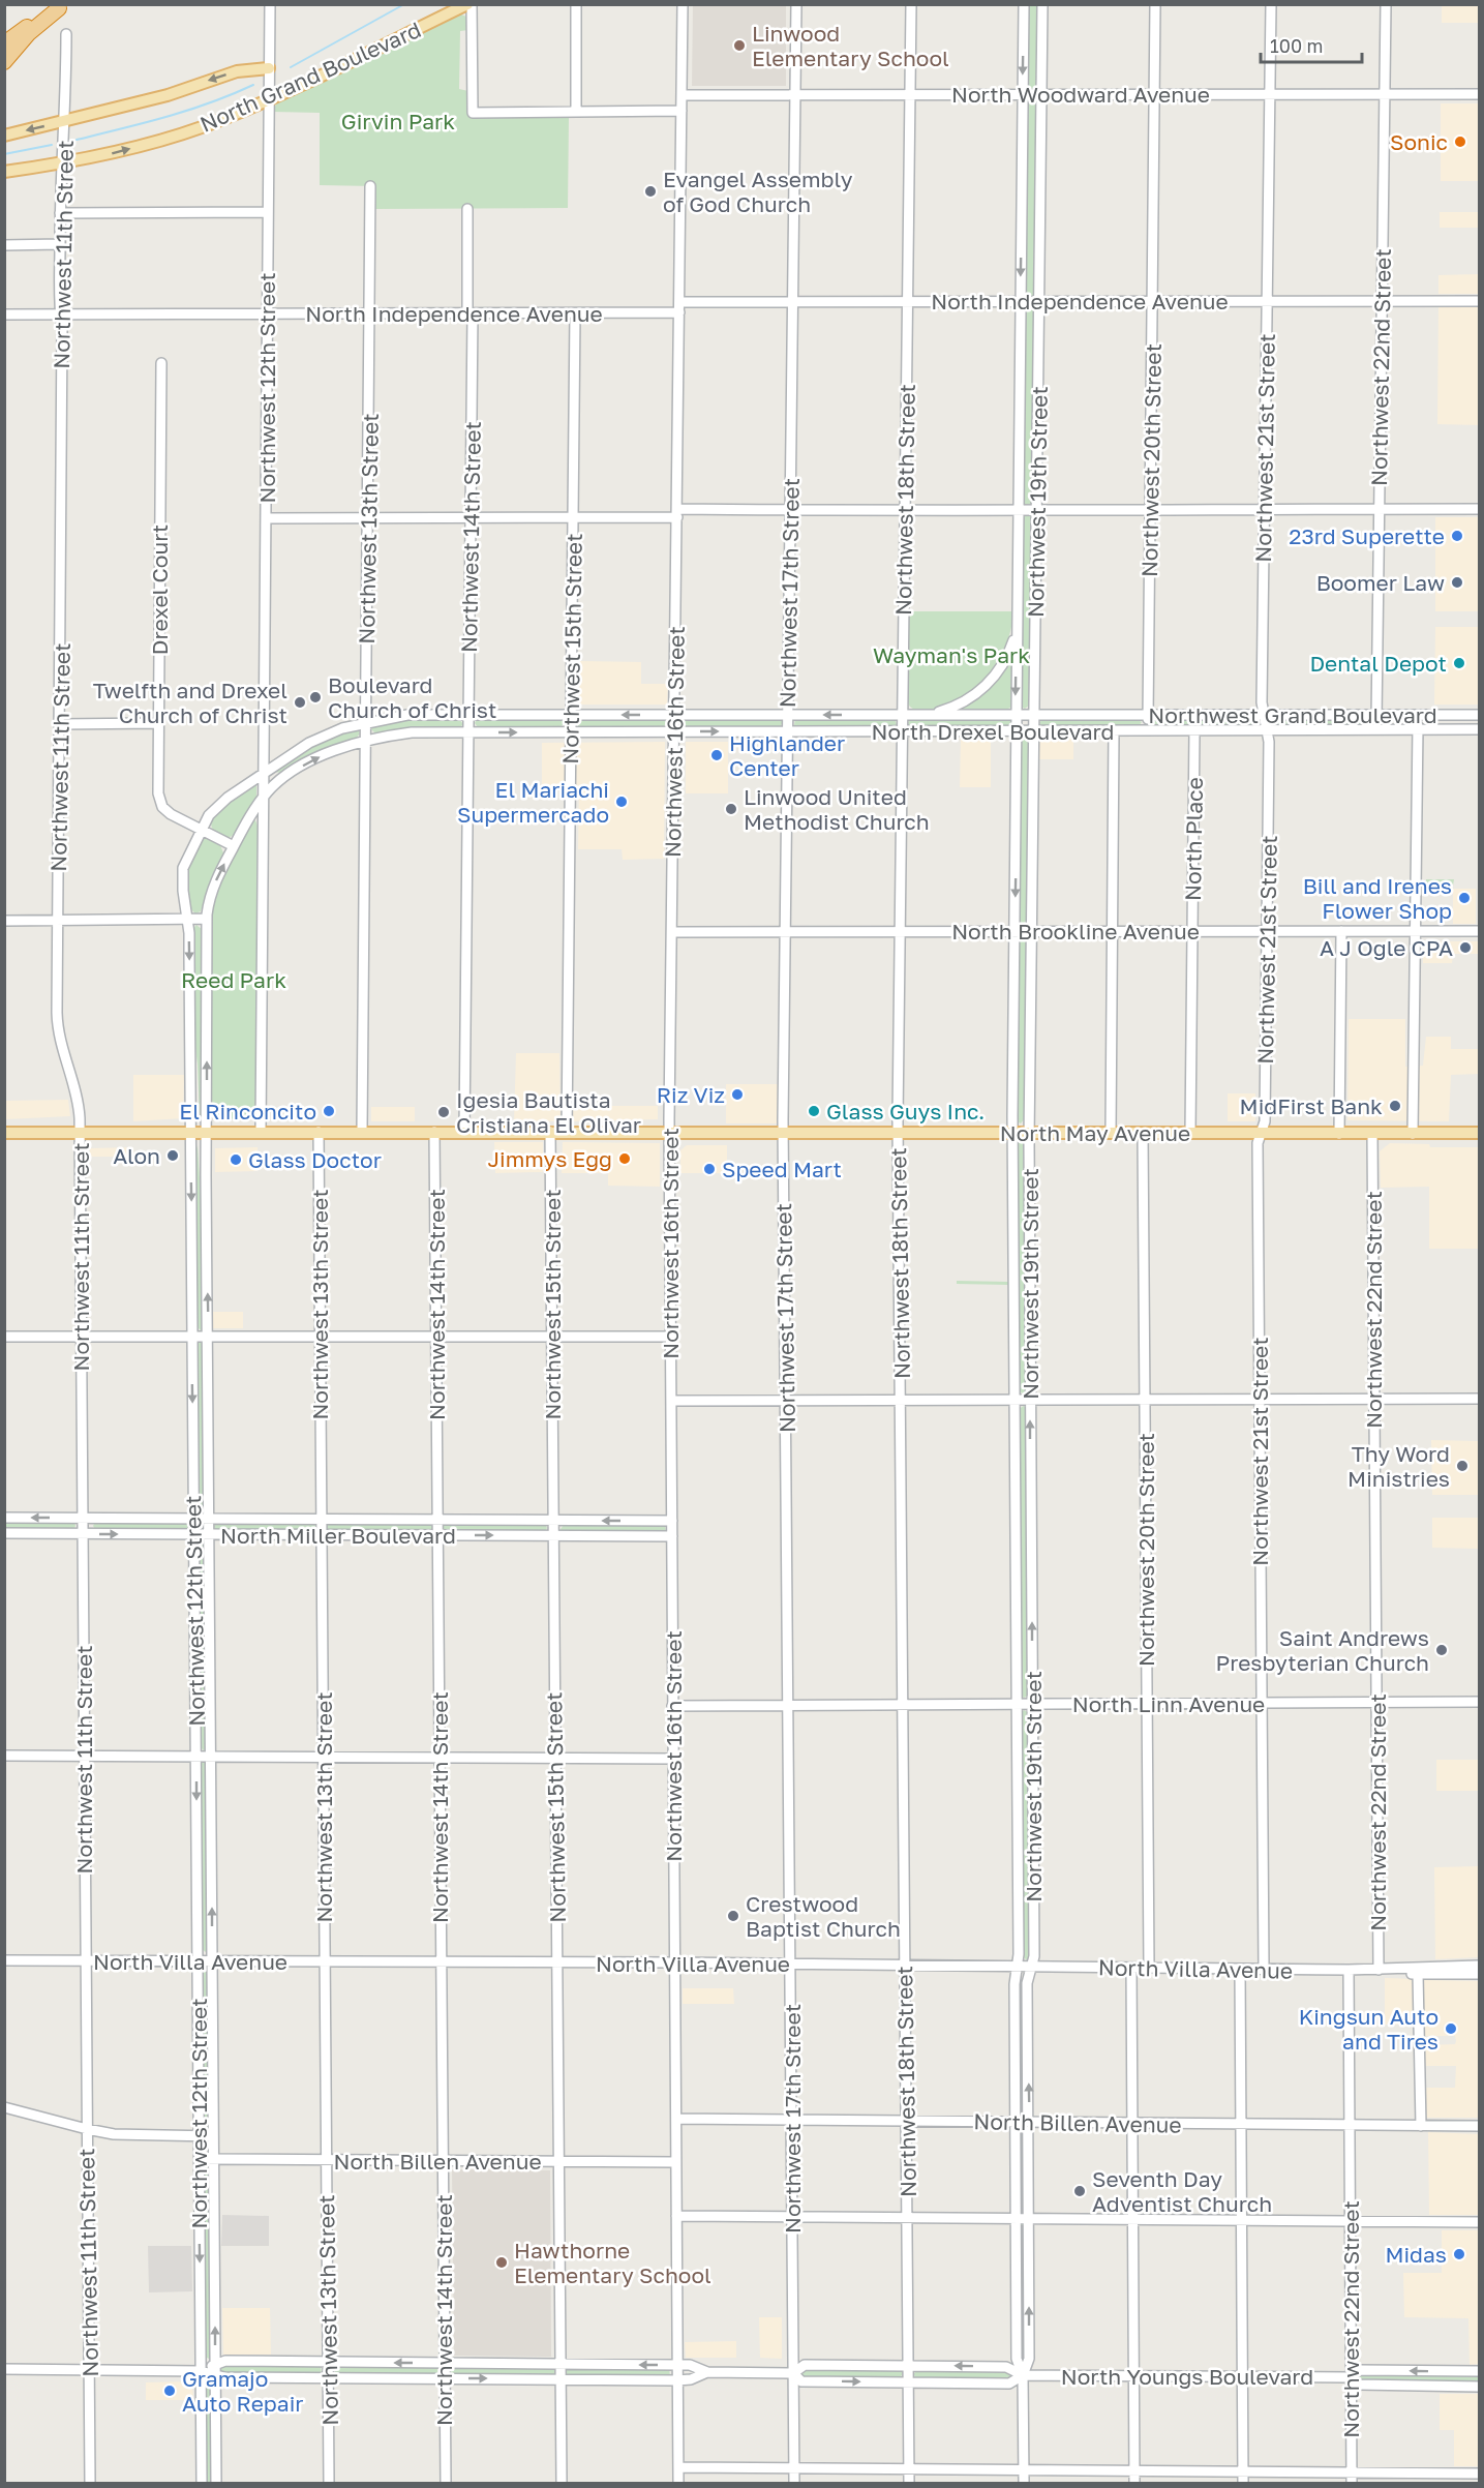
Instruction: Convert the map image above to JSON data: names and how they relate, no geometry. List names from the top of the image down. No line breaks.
{"streets":{"main road":["North Grand Boulevard","North May Avenue"],"street":["North Woodward Avenue","Northwest 11th Street","North Independence Avenue","Northwest 22nd Street","Northwest 12th Street","Northwest 21st Street","Northwest 20th Street","Northwest 18th Street","Northwest 19th Street","Northwest 13th Street","Northwest 14th Street","Drexel Court","Northwest 17th Street","Northwest 15th Street","Northwest Grand Boulevard","North Drexel Boulevard","Northwest 16th Street","North Place","North Brookline Avenue","North Miller Boulevard","North Linn Avenue","North Villa Avenue","North Billen Avenue","North Youngs Boulevard"]},"crossings":[["North Grand Boulevard","Northwest 11th Street"],["North Grand Boulevard","Northwest 12th Street"],["North Woodward Avenue","Northwest 22nd Street"],["North Woodward Avenue","Northwest 21st Street"],["North Woodward Avenue","Northwest 20th Street"],["North Woodward Avenue","Northwest 18th Street"],["North Woodward Avenue","Northwest 19th Street"],["North Woodward Avenue","Northwest 17th Street"],["North Woodward Avenue","Northwest 16th Street"],["Northwest 11th Street","North Independence Avenue"],["Northwest 11th Street","North May Avenue"],["Northwest 11th Street","North Miller Boulevard"],["Northwest 11th Street","North Villa Avenue"],["Northwest 11th Street","North Youngs Boulevard"],["North Independence Avenue","Northwest 22nd Street"],["North Independence Avenue","Northwest 12th Street"],["North Independence Avenue","Northwest 21st Street"],["North Independence Avenue","Northwest 20th Street"],["North Independence Avenue","Northwest 18th Street"],["North Independence Avenue","Northwest 19th Street"],["North Independence Avenue","Northwest 13th Street"],["North Independence Avenue","Northwest 14th Street"],["North Independence Avenue","Northwest 17th Street"],["North Independence Avenue","Northwest 15th Street"],["North Independence Avenue","Northwest 16th Street"],["Northwest 22nd Street","Northwest Grand Boulevard"],["Northwest 22nd Street","North Drexel Boulevard"],["Northwest 22nd Street","North May Avenue"],["Northwest 22nd Street","North Linn Avenue"],["Northwest 22nd Street","North Villa Avenue"],["Northwest 22nd Street","North Billen Avenue"],["Northwest 22nd Street","North Youngs Boulevard"],["Northwest 12th Street","Drexel Court"],["Northwest 12th Street","Northwest Grand Boulevard"],["Northwest 12th Street","North Drexel Boulevard"],["Northwest 12th Street","North May Avenue"],["Northwest 12th Street","North Miller Boulevard"],["Northwest 12th Street","North Villa Avenue"],["Northwest 12th Street","North Billen Avenue"],["Northwest 12th Street","North Youngs Boulevard"],["Northwest 21st Street","Northwest Grand Boulevard"],["Northwest 21st Street","North Drexel Boulevard"],["Northwest 21st Street","North Brookline Avenue"],["Northwest 21st Street","North May Avenue"],["Northwest 21st Street","North Linn Avenue"],["Northwest 21st Street","North Villa Avenue"],["Northwest 20th Street","Northwest Grand Boulevard"],["Northwest 20th Street","North Drexel Boulevard"],["Northwest 20th Street","North May Avenue"],["Northwest 20th Street","North Linn Avenue"],["Northwest 20th Street","North Villa Avenue"],["Northwest 18th Street","Northwest Grand Boulevard"],["Northwest 18th Street","North Drexel Boulevard"],["Northwest 18th Street","North Brookline Avenue"],["Northwest 18th Street","North May Avenue"],["Northwest 18th Street","North Linn Avenue"],["Northwest 18th Street","North Villa Avenue"],["Northwest 18th Street","North Billen Avenue"],["Northwest 18th Street","North Youngs Boulevard"],["Northwest 19th Street","Northwest Grand Boulevard"],["Northwest 19th Street","North Drexel Boulevard"],["Northwest 19th Street","North Brookline Avenue"],["Northwest 19th Street","North May Avenue"],["Northwest 19th Street","North Linn Avenue"],["Northwest 19th Street","North Villa Avenue"],["Northwest 19th Street","North Billen Avenue"],["Northwest 19th Street","North Youngs Boulevard"],["Northwest 13th Street","Northwest Grand Boulevard"],["Northwest 13th Street","North Drexel Boulevard"],["Northwest 13th Street","North May Avenue"],["Northwest 13th Street","North Miller Boulevard"],["Northwest 13th Street","North Villa Avenue"],["Northwest 13th Street","North Billen Avenue"],["Northwest 13th Street","North Youngs Boulevard"],["Northwest 14th Street","Northwest Grand Boulevard"],["Northwest 14th Street","North Drexel Boulevard"],["Northwest 14th Street","North May Avenue"],["Northwest 14th Street","North Miller Boulevard"],["Northwest 14th Street","North Villa Avenue"],["Northwest 14th Street","North Billen Avenue"],["Northwest 14th Street","North Youngs Boulevard"],["Northwest 17th Street","Northwest Grand Boulevard"],["Northwest 17th Street","North Drexel Boulevard"],["Northwest 17th Street","North Brookline Avenue"],["Northwest 17th Street","North May Avenue"],["Northwest 17th Street","North Linn Avenue"],["Northwest 17th Street","North Villa Avenue"],["Northwest 17th Street","North Billen Avenue"],["Northwest 17th Street","North Youngs Boulevard"],["Northwest 15th Street","Northwest Grand Boulevard"],["Northwest 15th Street","North Drexel Boulevard"],["Northwest 15th Street","North May Avenue"],["Northwest 15th Street","North Miller Boulevard"],["Northwest 15th Street","North Villa Avenue"],["Northwest 15th Street","North Billen Avenue"],["Northwest 15th Street","North Youngs Boulevard"],["Northwest Grand Boulevard","Northwest 16th Street"],["North Drexel Boulevard","Northwest 16th Street"],["North Drexel Boulevard","North Place"],["Northwest 16th Street","North Brookline Avenue"],["Northwest 16th Street","North May Avenue"],["Northwest 16th Street","North Miller Boulevard"],["Northwest 16th Street","North Linn Avenue"],["Northwest 16th Street","North Villa Avenue"],["Northwest 16th Street","North Billen Avenue"],["Northwest 16th Street","North Youngs Boulevard"],["North Place","North Brookline Avenue"],["North Place","North May Avenue"]],"parks":["Girvin Park","Wayman's Park","Reed Park"],"places":["Linwood Elementary School","Sonic","Evangel Assembly of God Church","23rd Superette","Boomer Law","Dental Depot","Boulevard Church of Christ","Twelfth and Drexel Church of Christ","Highlander Center","El Mariachi Supermercado","Linwood United Methodist Church","Bill and Irenes Flower Shop","A J Ogle CPA","Riz Viz","MidFirst Bank","El Rinconcito","Glass Guys Inc.","Igesia Bautista Cristiana El Olivar","Alon","Jimmys Egg","Glass Doctor","Speed Mart","Thy Word Ministries","Saint Andrews Presbyterian Church","Crestwood Baptist Church","Kingsun Auto and Tires","Seventh Day Adventist Church","Midas","Hawthorne Elementary School","Gramajo Auto Repair"],"scale_bar":"100 m"}
